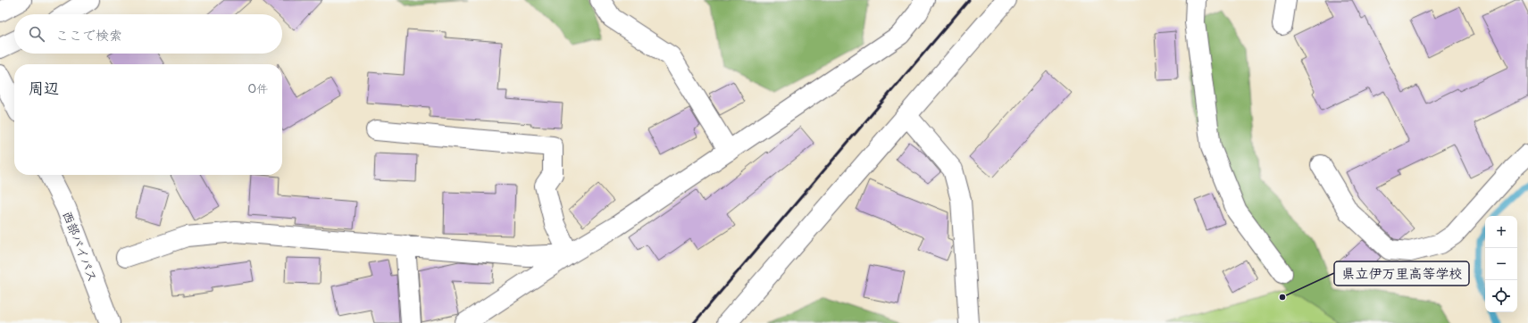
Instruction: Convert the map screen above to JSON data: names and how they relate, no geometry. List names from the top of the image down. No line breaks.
{"streets":{"main road":["西部バイパス"]},"places":["県立伊万里高等学校"],"page":{"search":"ここで検索","heading":["周辺","0件"],"map_buttons":["+","−"]}}
